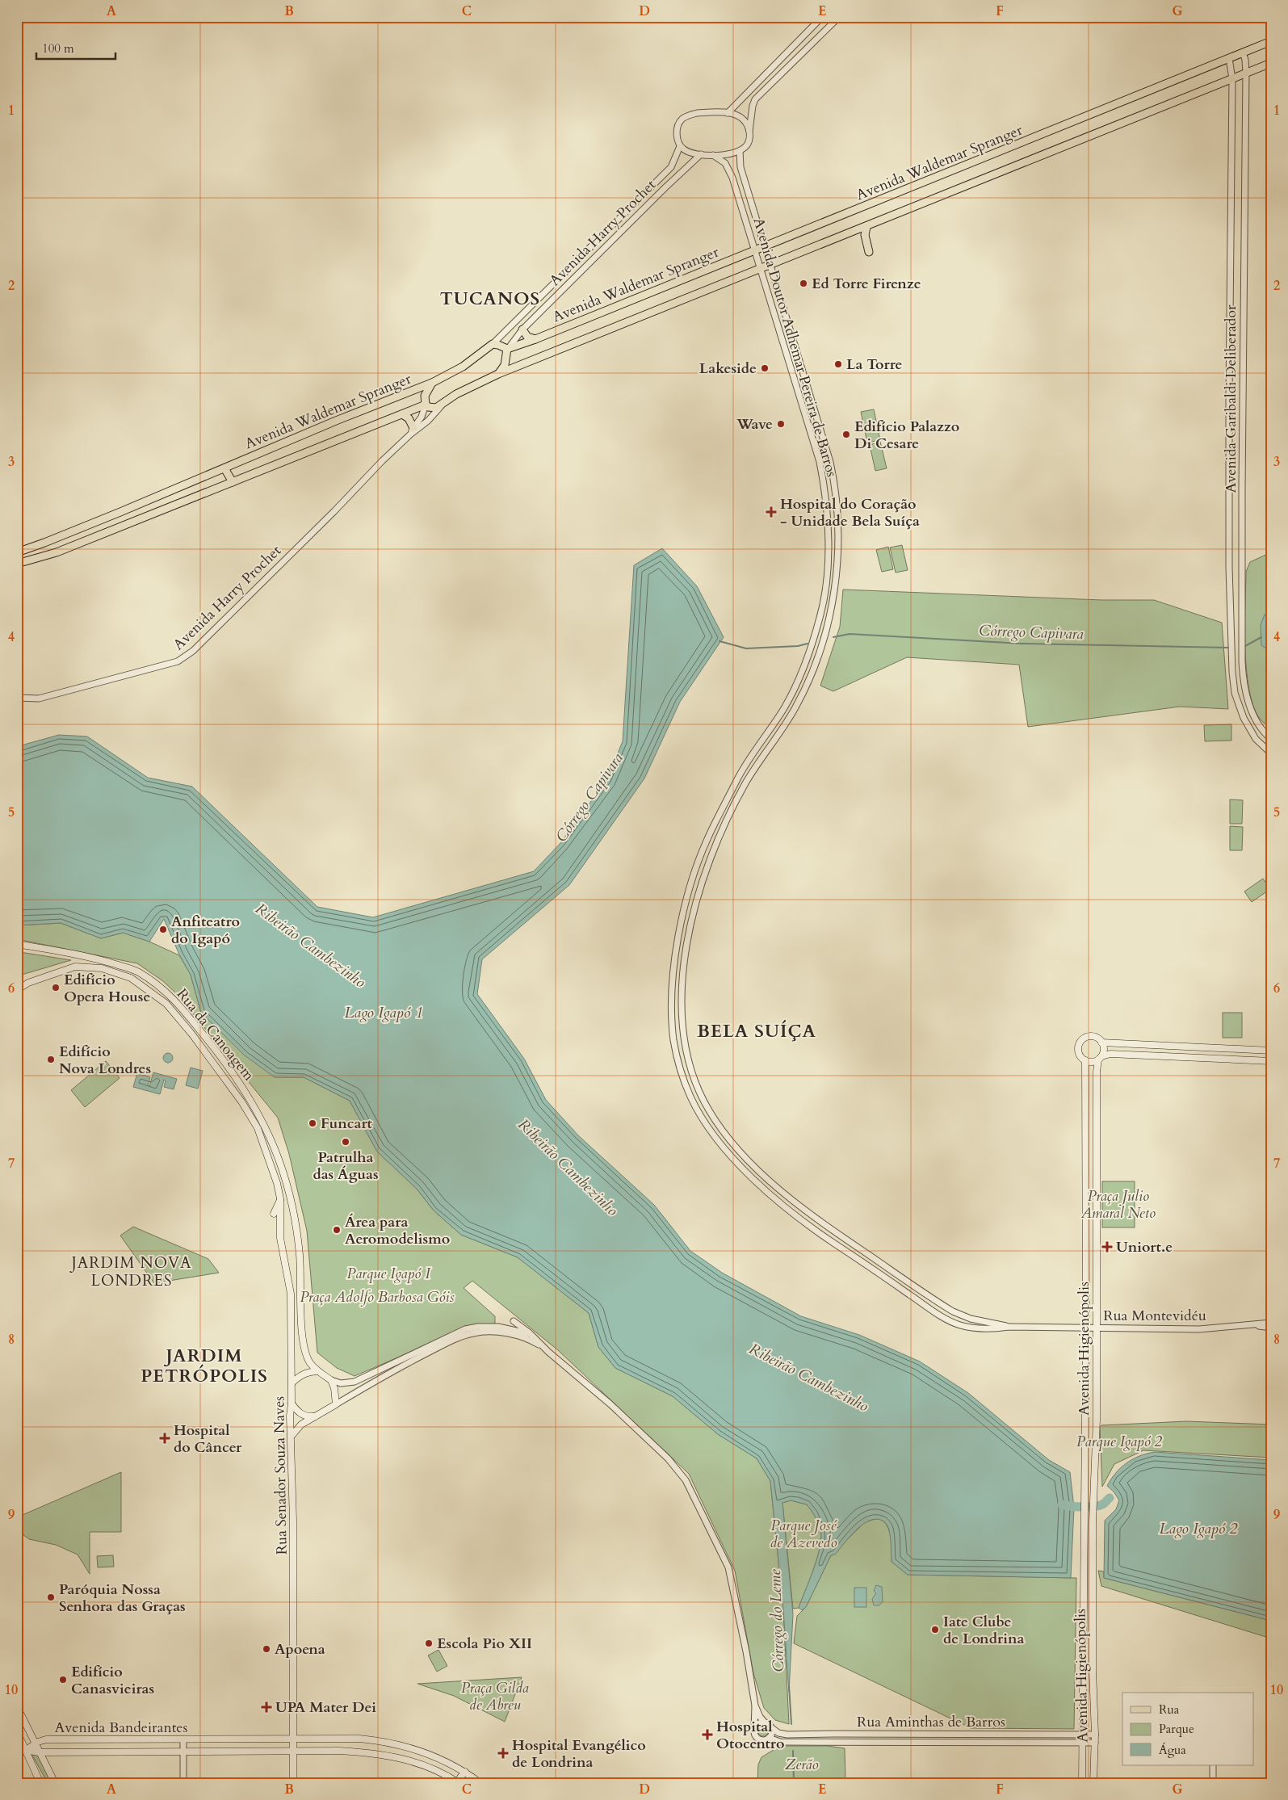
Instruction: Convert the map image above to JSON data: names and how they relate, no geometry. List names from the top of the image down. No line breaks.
{"streets":{"main road":["Avenida Waldemar Spranger","Rua da Canoagem","Avenida Higienópolis","Rua Senador Souza Naves","Avenida Bandeirantes"],"street":["Avenida Harry Prochet","Avenida Doutor Adhemar Pereira de Barros","Avenida Garibaldi Deliberador","Rua Montevidéu","Rua Aminthas de Barros"]},"crossings":[["Avenida Waldemar Spranger","Avenida Harry Prochet"],["Avenida Waldemar Spranger","Avenida Doutor Adhemar Pereira de Barros"],["Avenida Waldemar Spranger","Avenida Garibaldi Deliberador"],["Avenida Harry Prochet","Avenida Doutor Adhemar Pereira de Barros"],["Avenida Doutor Adhemar Pereira de Barros","Rua Montevidéu"],["Rua da Canoagem","Rua Senador Souza Naves"],["Rua Montevidéu","Avenida Higienópolis"],["Avenida Higienópolis","Rua Aminthas de Barros"],["Rua Senador Souza Naves","Avenida Bandeirantes"]],"districts":["TUCANOS","BELA SUÍÇA","JARDIM NOVA LONDRES","JARDIM PETRÓPOLIS"],"water":["Córrego Capivara","Ribeirão Cambezinho","Lago Igapó 1","Lago Igapó 2","Córrego do Leme"],"parks":["Praça Julio Amaral Neto","Parque Igapó I","Praça Adolfo Barbosa Góis","Parque Igapó 2","Parque José de Azevedo","Praça Gilda de Abreu","Zerão"],"places":{"other":["Ed Torre Firenze","La Torre","Lakeside","Wave","Edifício Palazzo Di Cesare","Anfiteatro do Igapó","Edifício Opera House","Edifício Nova Londres","Funcart","Patrulha das Águas","Área para Aeromodelismo","Paróquia Nossa Senhora das Graças","Iate Clube de Londrina","Escola Pio XII","Apoena","Edifício Canasvieiras"],"health":["Hospital do Coração - Unidade Bela Suíça","Uniort.e","Hospital do Câncer","UPA Mater Dei","Hospital Otocentro","Hospital Evangélico de Londrina"]},"legend":["Rua","Parque","Água"],"scale_bar":"100 m","grid":{"columns":["A","B","C","D","E","F","G"],"rows":["1","2","3","4","5","6","7","8","9","10"]}}
